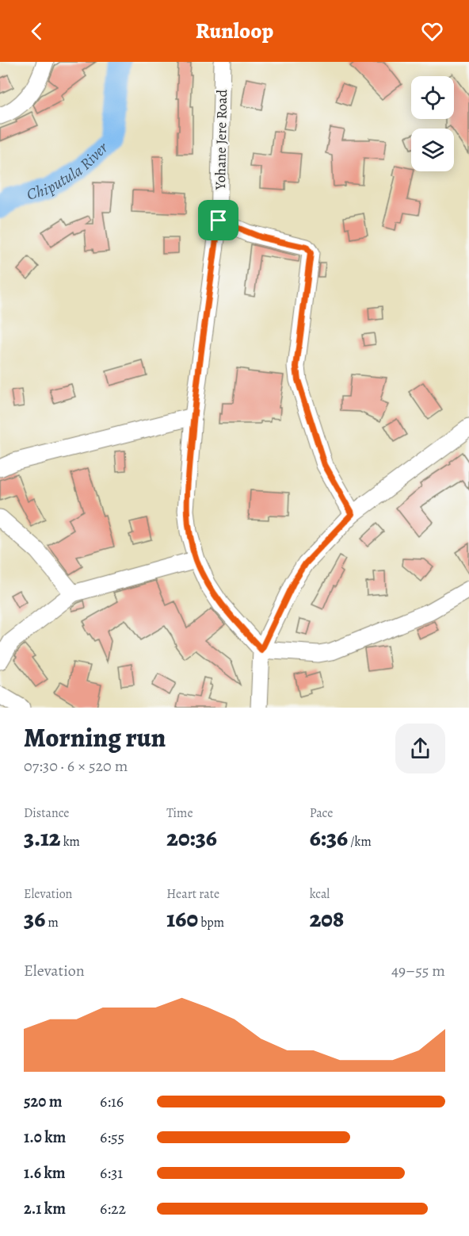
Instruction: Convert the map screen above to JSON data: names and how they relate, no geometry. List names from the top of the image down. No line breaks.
{"streets":{"street":["Yohane Jere Road"]},"water":["Chiputula River"],"page":{"header":"Runloop","heading":["Morning run","07:30 · 6 × 520 m"],"stats":[["Distance","3.12 km"],["Time","20:36"],["Pace","6:36 /km"],["Elevation","36 m"],["Heart rate","160 bpm"],["kcal","208"]],"chart":["Elevation","49–55 m"],"list":[{"name":"520 m","note":"6:16"},{"name":"1.0 km","note":"6:55"},{"name":"1.6 km","note":"6:31"},{"name":"2.1 km","note":"6:22"}]}}
